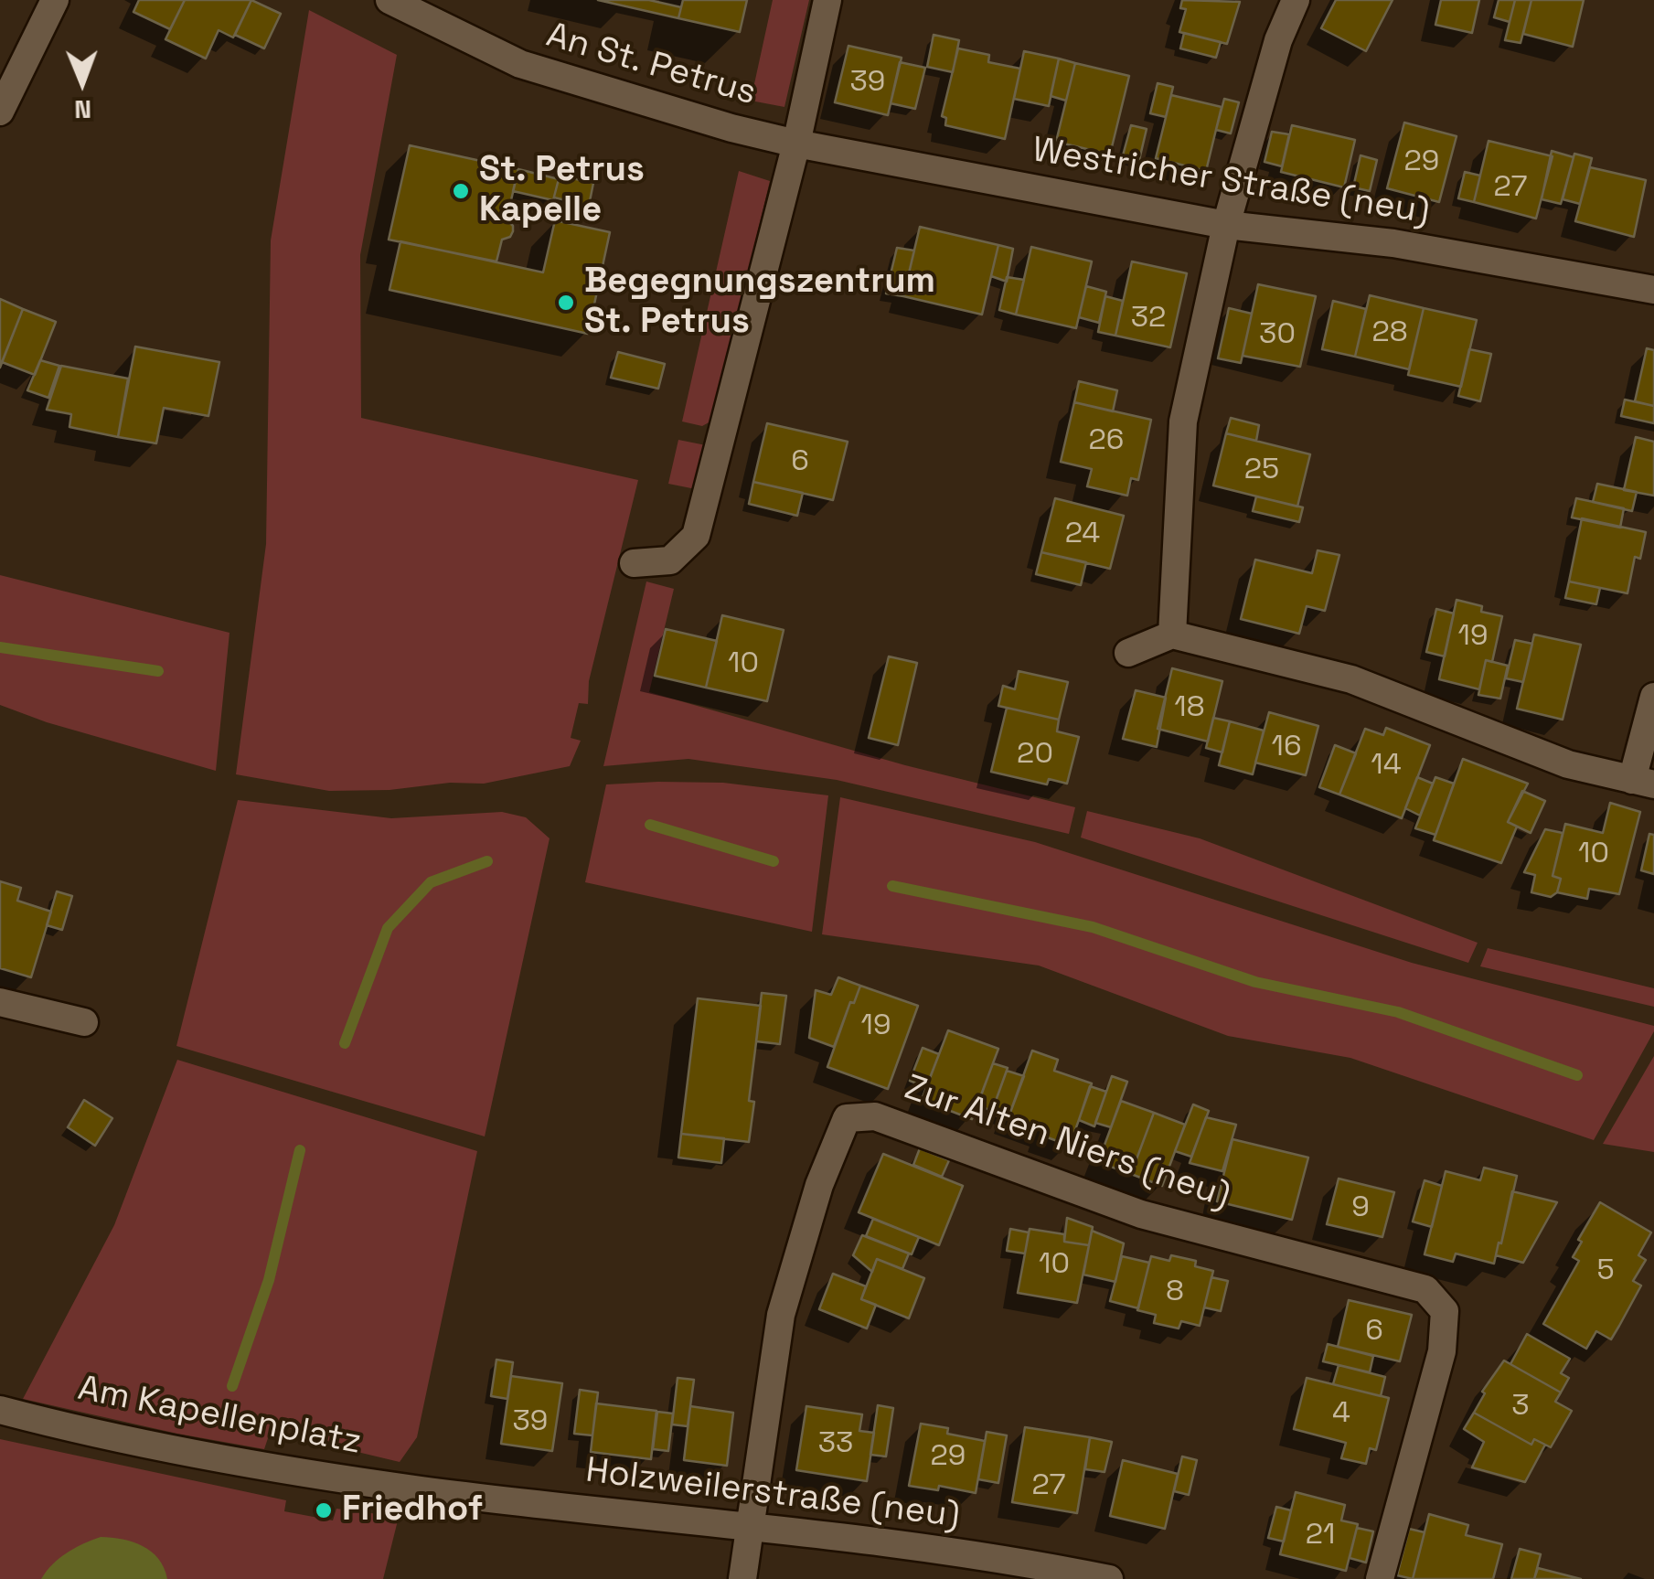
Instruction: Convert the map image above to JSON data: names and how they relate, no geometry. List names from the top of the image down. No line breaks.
{"streets":{"street":["An St. Petrus","Westricher Straße (neu)","Zur Alten Niers (neu)","Am Kapellenplatz","Holzweilerstraße (neu)"]},"crossings":[["An St. Petrus","Westricher Straße (neu)"],["Zur Alten Niers (neu)","Holzweilerstraße (neu)"],["Am Kapellenplatz","Holzweilerstraße (neu)"]],"places":["St. Petrus Kapelle","Begegnungszentrum St. Petrus","Friedhof"],"house_numbers":["39","29","27","32","28","30","26","6","25","24","19","10","18","16","20","14","10","19","9","10","5","8","6","3","4","39","33","29","27","21"],"north":"bottom"}
